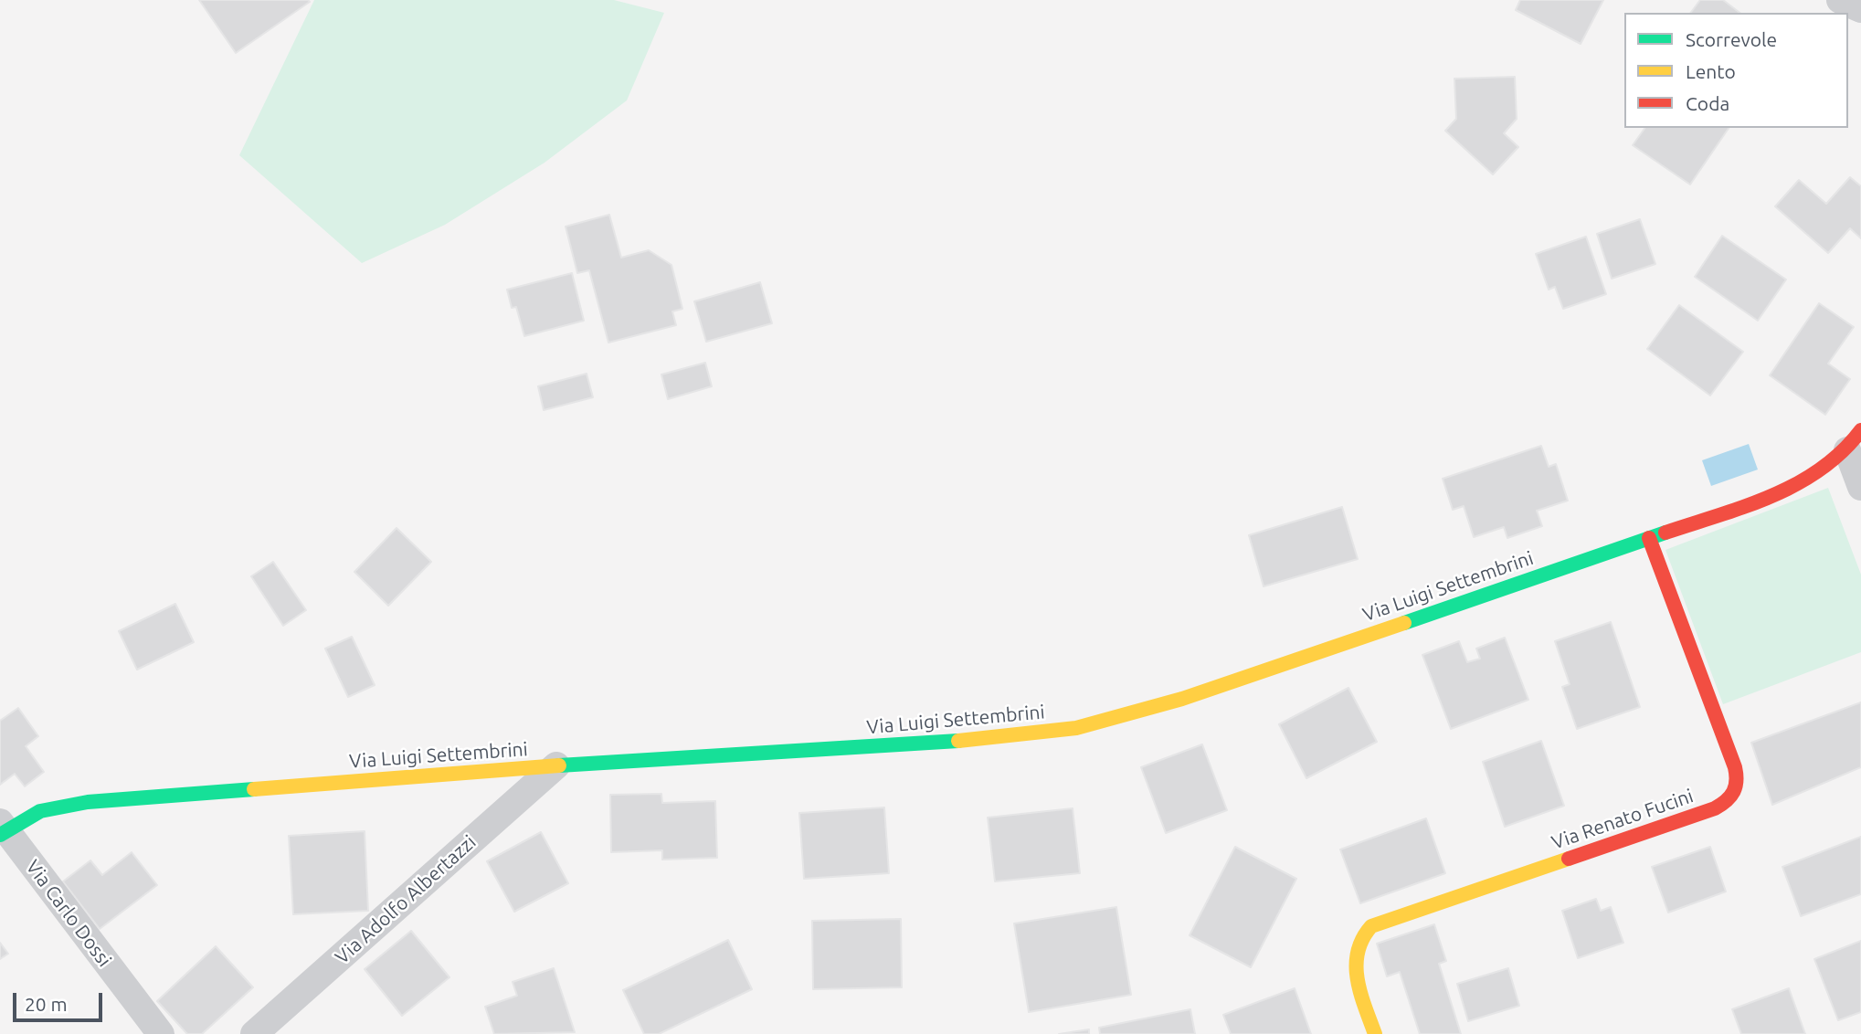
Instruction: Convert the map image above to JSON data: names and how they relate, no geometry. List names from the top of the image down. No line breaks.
{"streets":{"street":["Via Luigi Settembrini","Via Renato Fucini","Via Adolfo Albertazzi","Via Carlo Dossi"]},"crossings":[["Via Luigi Settembrini","Via Renato Fucini"],["Via Luigi Settembrini","Via Adolfo Albertazzi"],["Via Luigi Settembrini","Via Carlo Dossi"]],"legend":["Scorrevole","Lento","Coda"],"scale_bar":"20 m"}
